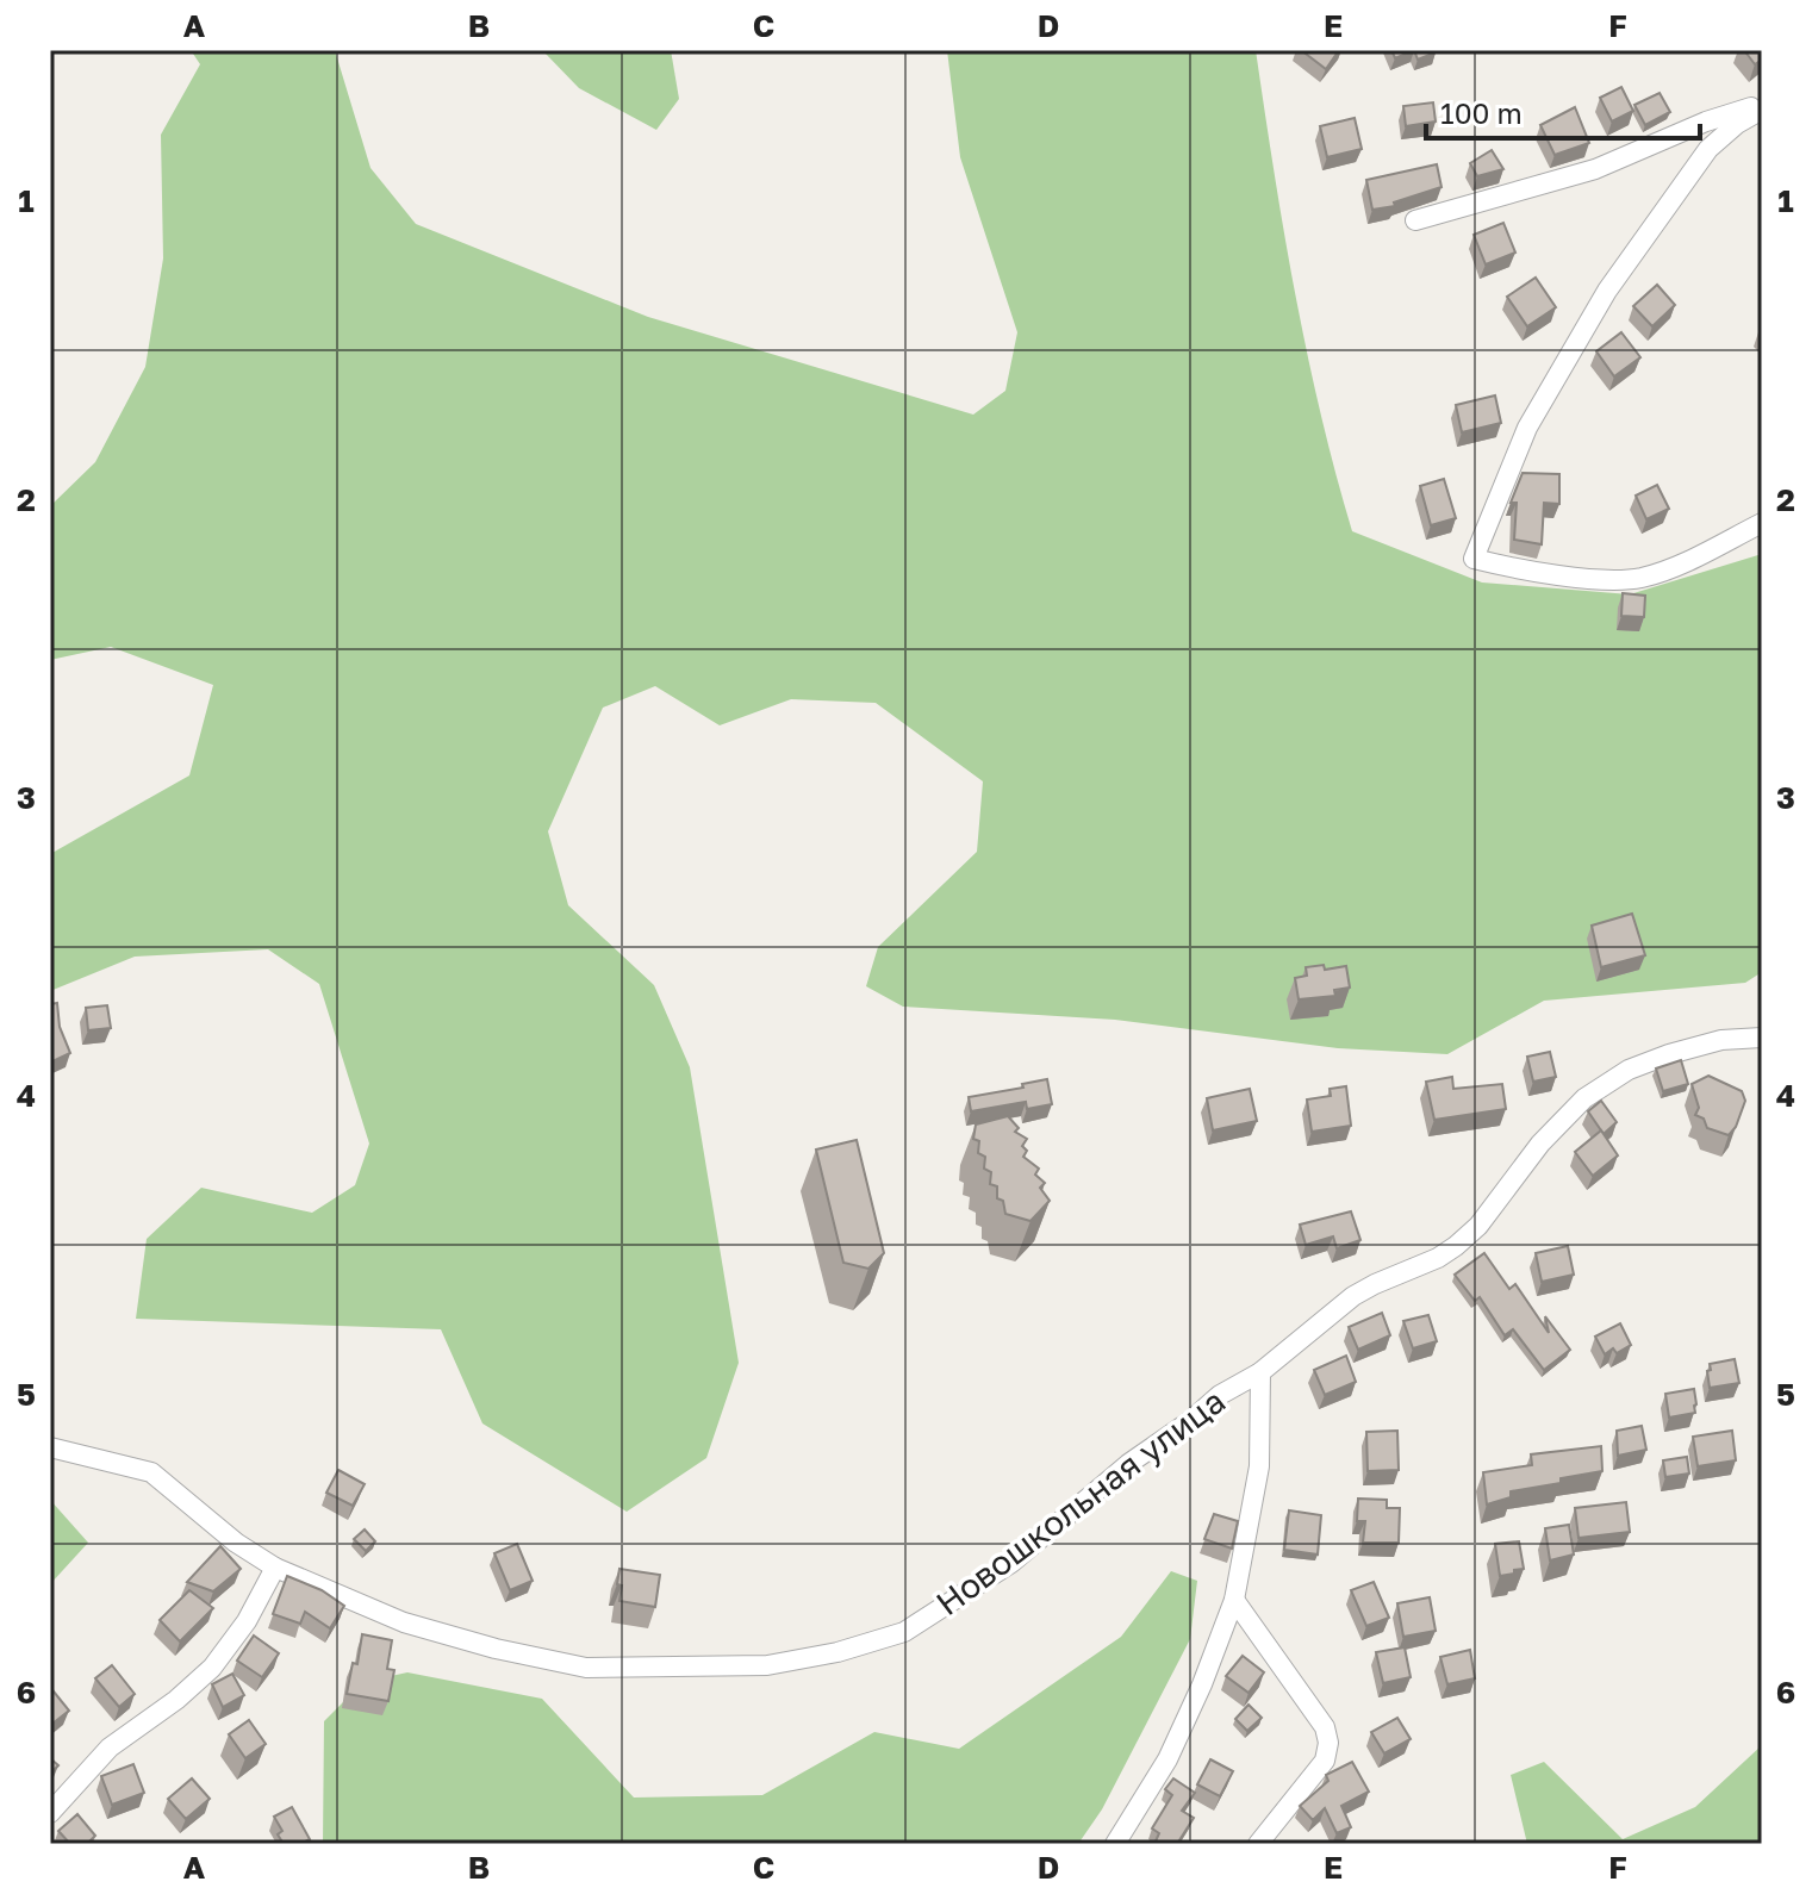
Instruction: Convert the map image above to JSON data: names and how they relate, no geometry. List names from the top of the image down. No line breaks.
{"streets":{"street":["Новошкольная улица"]},"scale_bar":"100 m","grid":{"columns":["A","B","C","D","E","F"],"rows":["1","2","3","4","5","6"]}}
